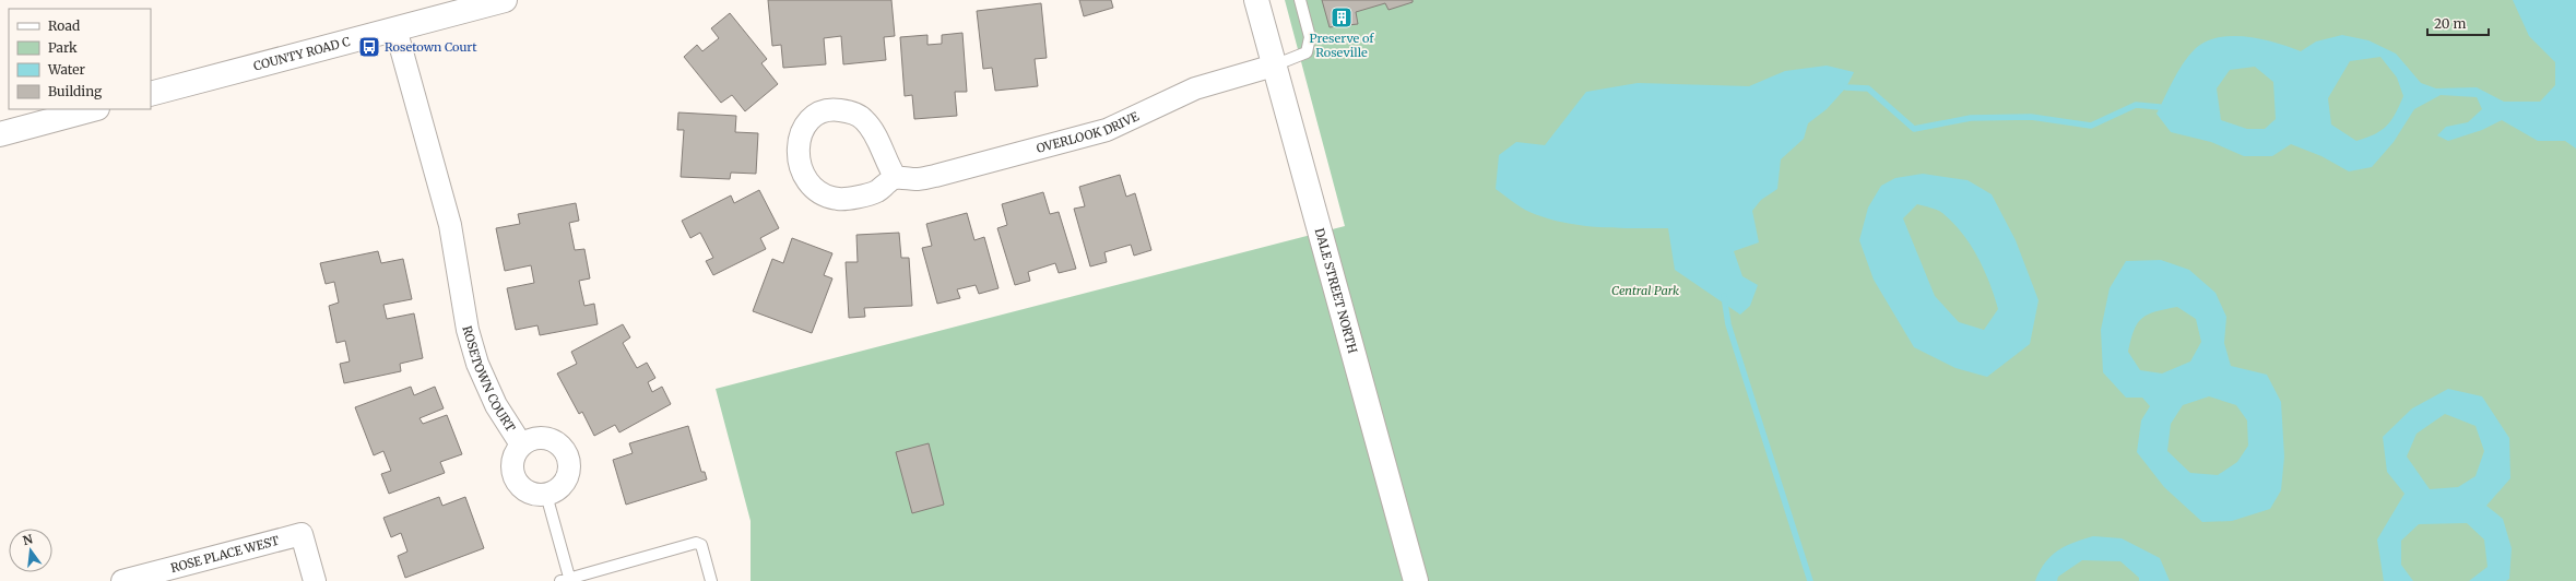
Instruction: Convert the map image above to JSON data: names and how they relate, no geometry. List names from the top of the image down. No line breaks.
{"streets":{"main road":["COUNTY ROAD C","DALE STREET NORTH"],"street":["OVERLOOK DRIVE","ROSETOWN COURT","ROSE PLACE WEST"]},"crossings":[["COUNTY ROAD C","ROSETOWN COURT"],["OVERLOOK DRIVE","DALE STREET NORTH"]],"parks":["Central Park"],"places":{"building":["Preserve of Roseville"],"bus stop":["Rosetown Court"]},"legend":["Road","Park","Water","Building"],"scale_bar":"20 m","north":"top"}
